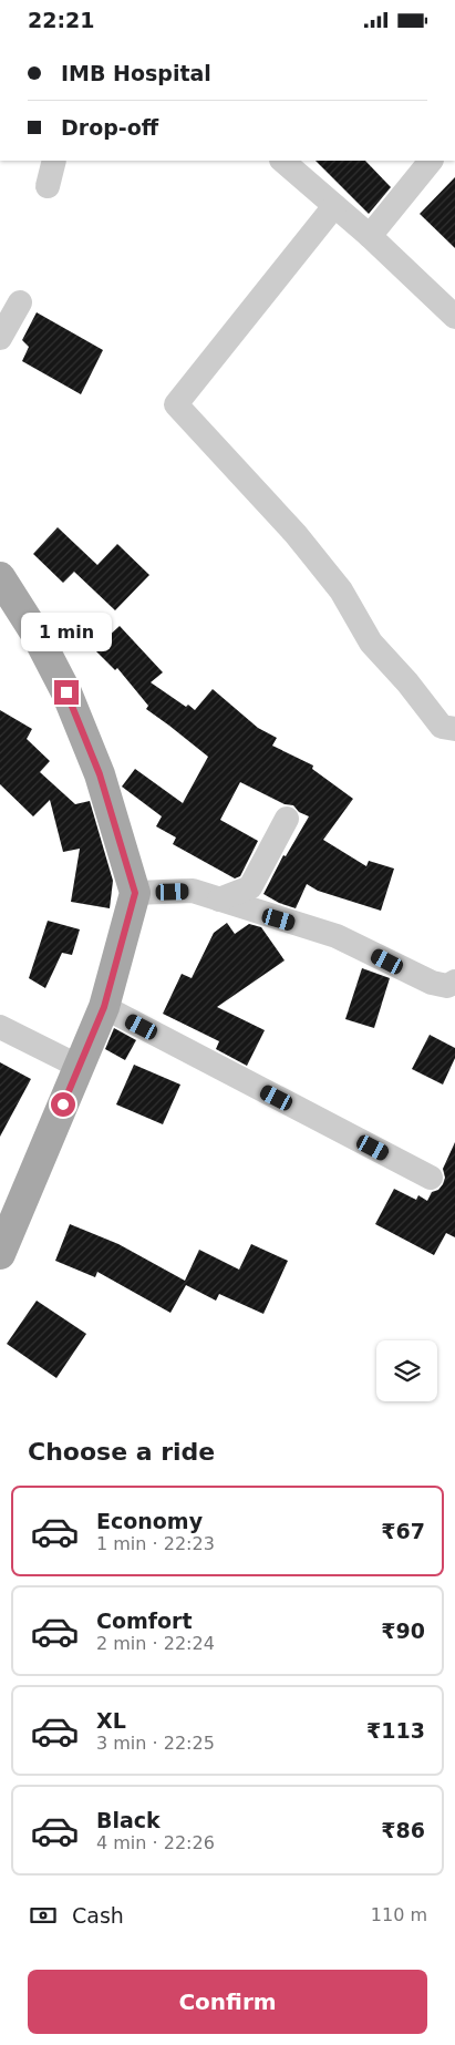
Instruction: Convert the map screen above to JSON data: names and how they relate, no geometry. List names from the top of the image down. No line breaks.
{"page":{"status":"22:21","banner":["IMB Hospital","Drop-off"],"bubble":"1 min","heading":"Choose a ride","list":[{"name":"Economy","note":"1 min · 22:23","value":"₹67"},{"name":"Comfort","note":"2 min · 22:24","value":"₹90"},{"name":"XL","note":"3 min · 22:25","value":"₹113"},{"name":"Black","note":"4 min · 22:26","value":"₹86"}],"pay":["Cash","110 m"],"buttons":"Confirm"}}
